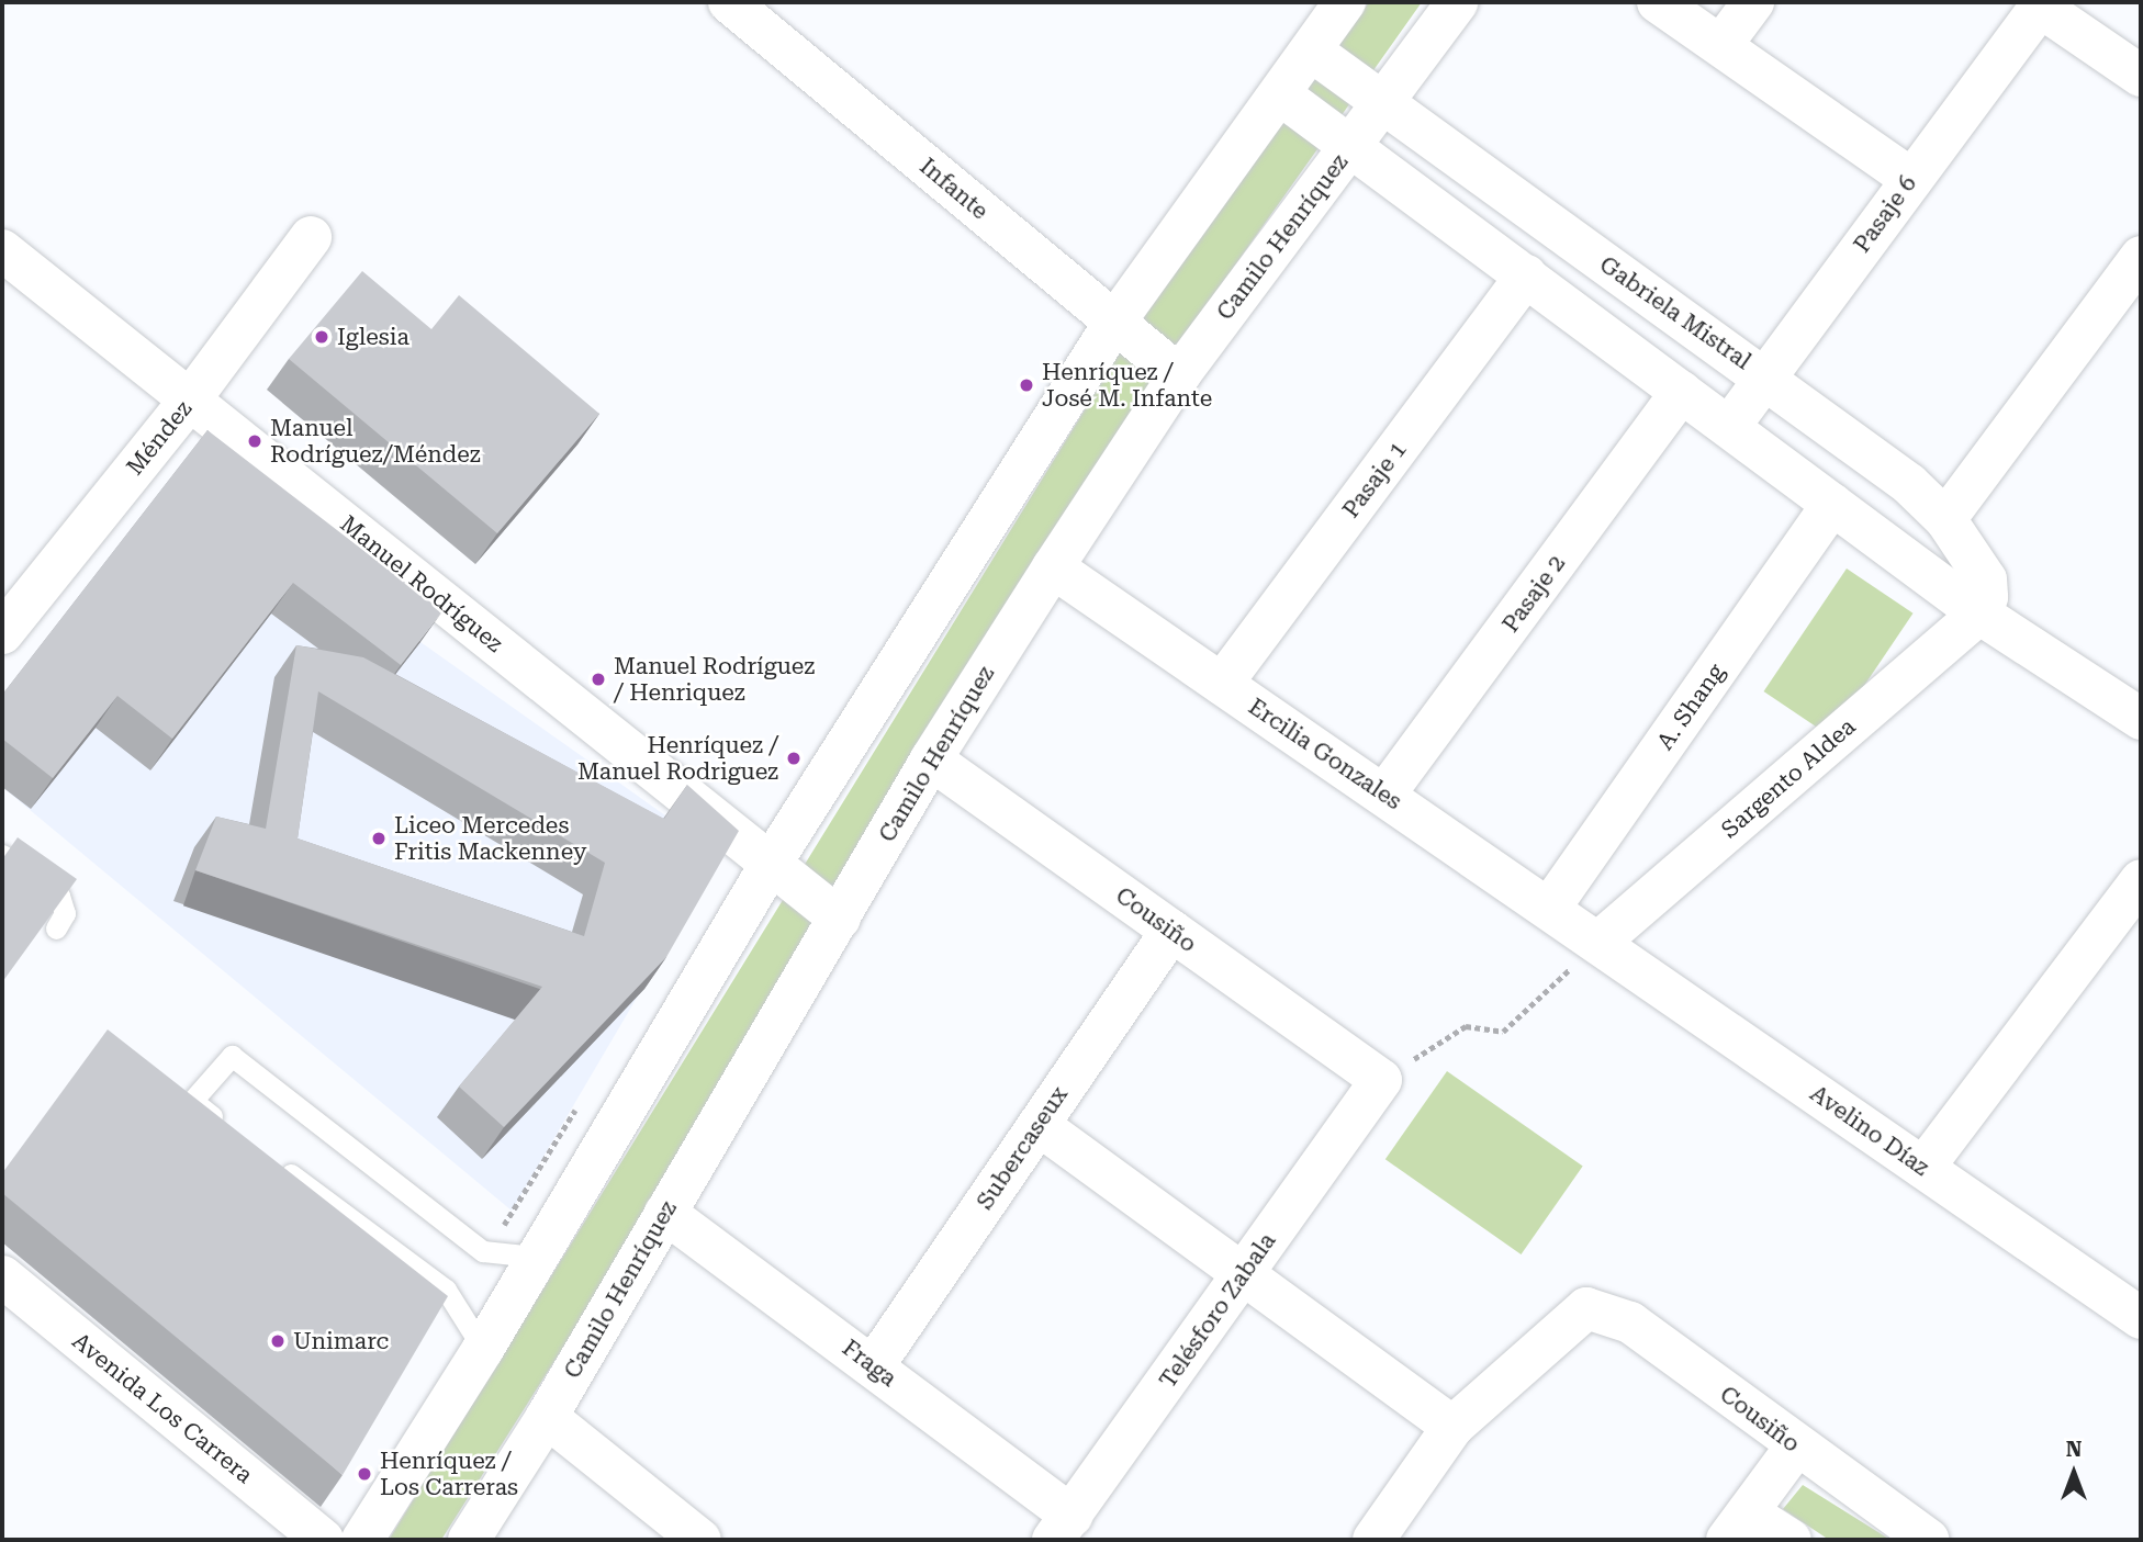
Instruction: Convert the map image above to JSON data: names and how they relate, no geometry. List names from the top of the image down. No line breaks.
{"streets":{"street":["Infante","Pasaje 6","Camilo Henríquez","Gabriela Mistral","Méndez","Pasaje 1","Manuel Rodríguez","Pasaje 2","A. Shang","Ercilia Gonzales","Sargento Aldea","Cousiño","Avelino Díaz","Subercaseux","Telésforo Zabala","Fraga","Avenida Los Carrera"]},"crossings":[["Infante","Camilo Henríquez"],["Pasaje 6","Gabriela Mistral"],["Camilo Henríquez","Gabriela Mistral"],["Camilo Henríquez","Manuel Rodríguez"],["Camilo Henríquez","Ercilia Gonzales"],["Camilo Henríquez","Cousiño"],["Camilo Henríquez","Fraga"],["Gabriela Mistral","Sargento Aldea"],["Méndez","Manuel Rodríguez"],["Pasaje 1","Ercilia Gonzales"],["Pasaje 2","Ercilia Gonzales"],["A. Shang","Ercilia Gonzales"],["Ercilia Gonzales","Sargento Aldea"],["Ercilia Gonzales","Avelino Díaz"],["Sargento Aldea","Avelino Díaz"],["Cousiño","Subercaseux"],["Cousiño","Telésforo Zabala"],["Subercaseux","Fraga"],["Telésforo Zabala","Fraga"]],"places":["Iglesia","Henríquez / José M. Infante","Manuel Rodríguez/Méndez","Manuel Rodríguez / Henriquez","Henríquez / Manuel Rodriguez","Liceo Mercedes Fritis Mackenney","Unimarc","Henríquez / Los Carreras"],"north":"top"}
